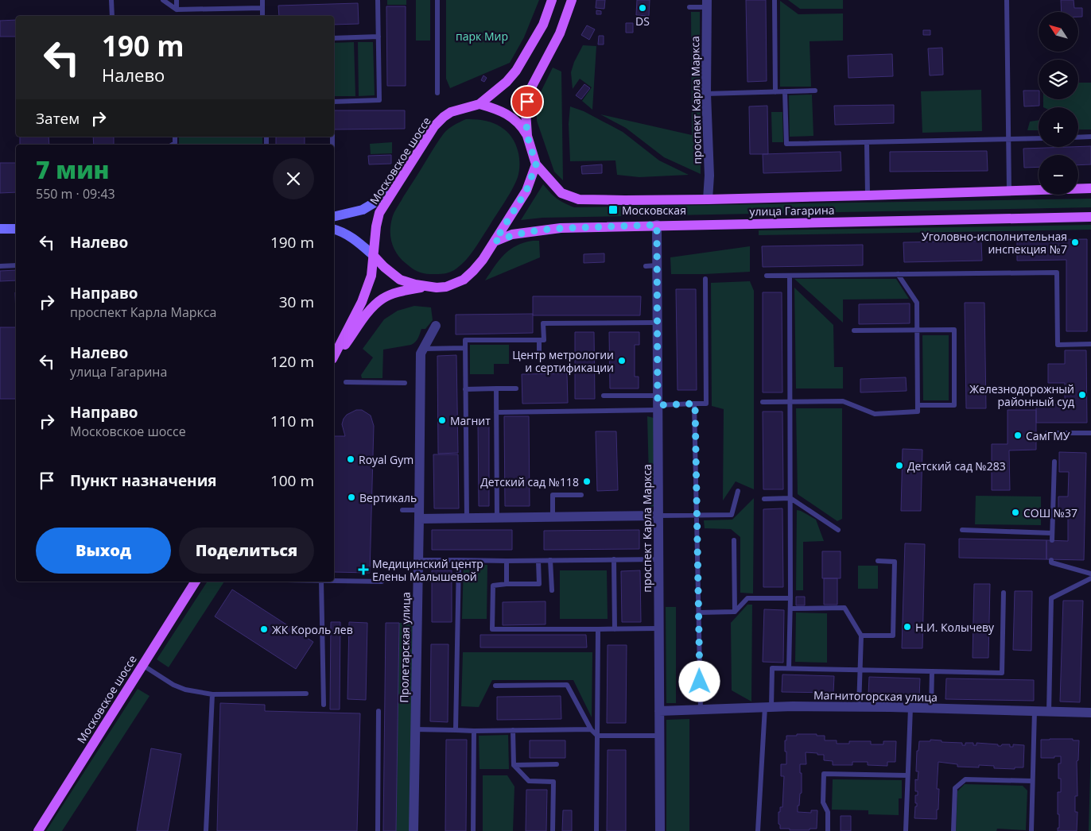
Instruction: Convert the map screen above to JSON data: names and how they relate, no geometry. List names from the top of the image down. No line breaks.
{"streets":{"main road":["Московское шоссе","улица Гагарина"],"street":["проспект Карла Маркса","Пролетарская улица","Магнитогорская улица"]},"crossings":[["проспект Карла Маркса","улица Гагарина"],["проспект Карла Маркса","Магнитогорская улица"]],"parks":["парк Мир"],"places":{"other":["DS","Уголовно-исполнительная инспекция №7","Центр метрологии и сертификации","Железнодорожный районный суд","Магнит","СамГМУ","Royal Gym","Детский сад №283","Детский сад №118","Вертикаль","СОШ №37","Н.И. Колычеву","ЖК Король лев"],"transit":["Московская"],"health":["Медицинский центр Елены Малышевой"]},"north":"top left","page":{"map_buttons":["+","−"],"turn":["190 m","Налево"],"then":"Затем","heading":["7 мин","550 m · 09:43"],"list":[{"name":"Налево","value":"190 m"},{"name":"Направо","note":"проспект Карла Маркса","value":"30 m"},{"name":"Налево","note":"улица Гагарина","value":"120 m"},{"name":"Направо","note":"Московское шоссе","value":"110 m"},{"name":"Пункт назначения","value":"100 m"}],"buttons":["Выход","Поделиться"]}}
